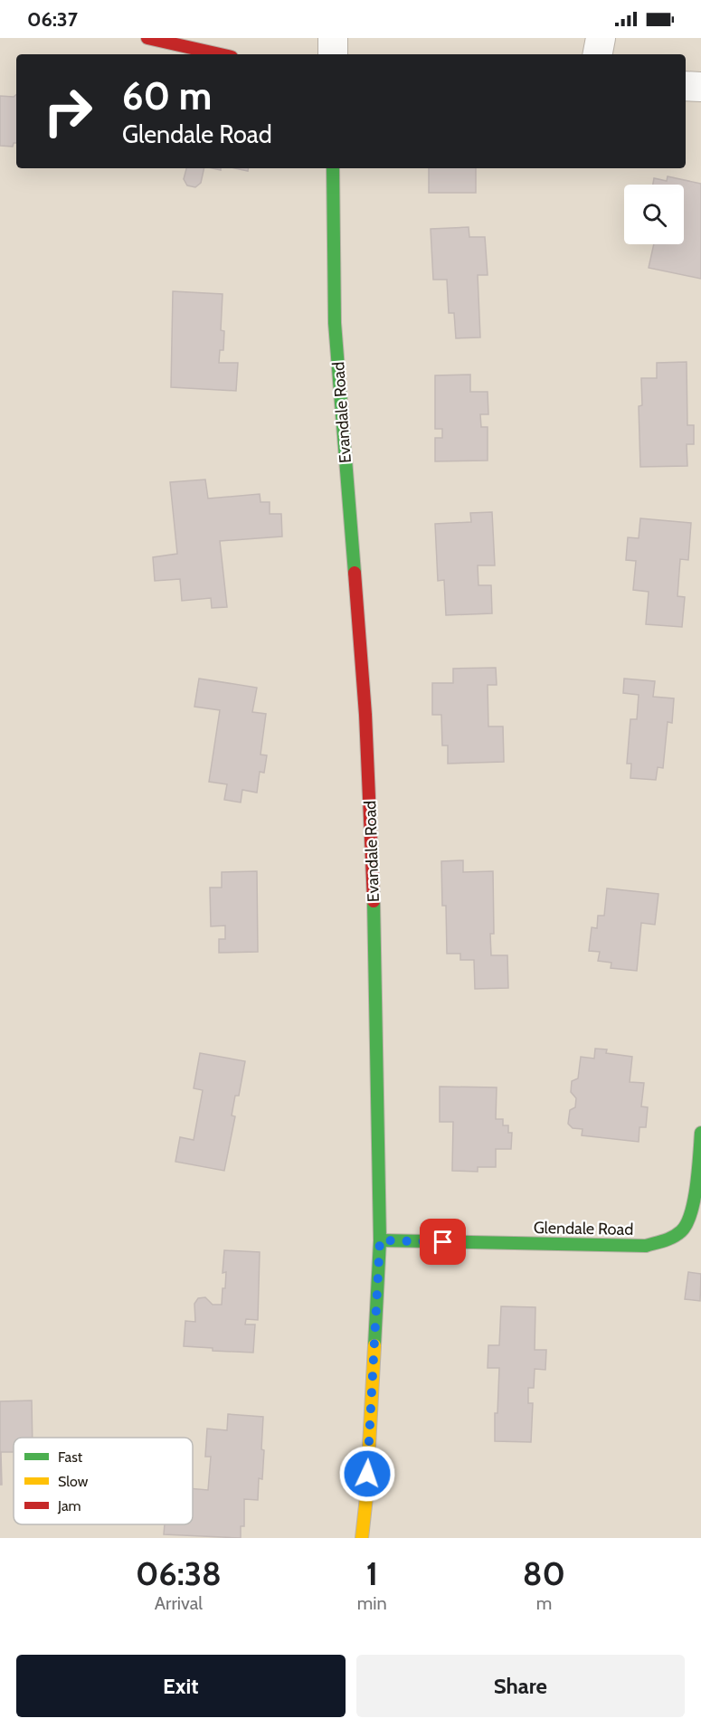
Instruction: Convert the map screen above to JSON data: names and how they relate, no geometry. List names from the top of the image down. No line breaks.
{"streets":{"street":["Evandale Road","Glendale Road"]},"crossings":[["Evandale Road","Glendale Road"]],"legend":["Fast","Slow","Jam"],"page":{"status":"06:37","turn":["60 m","Glendale Road"],"eta":["06:38","Arrival","1","min","80","m"],"buttons":["Exit","Share"]}}
